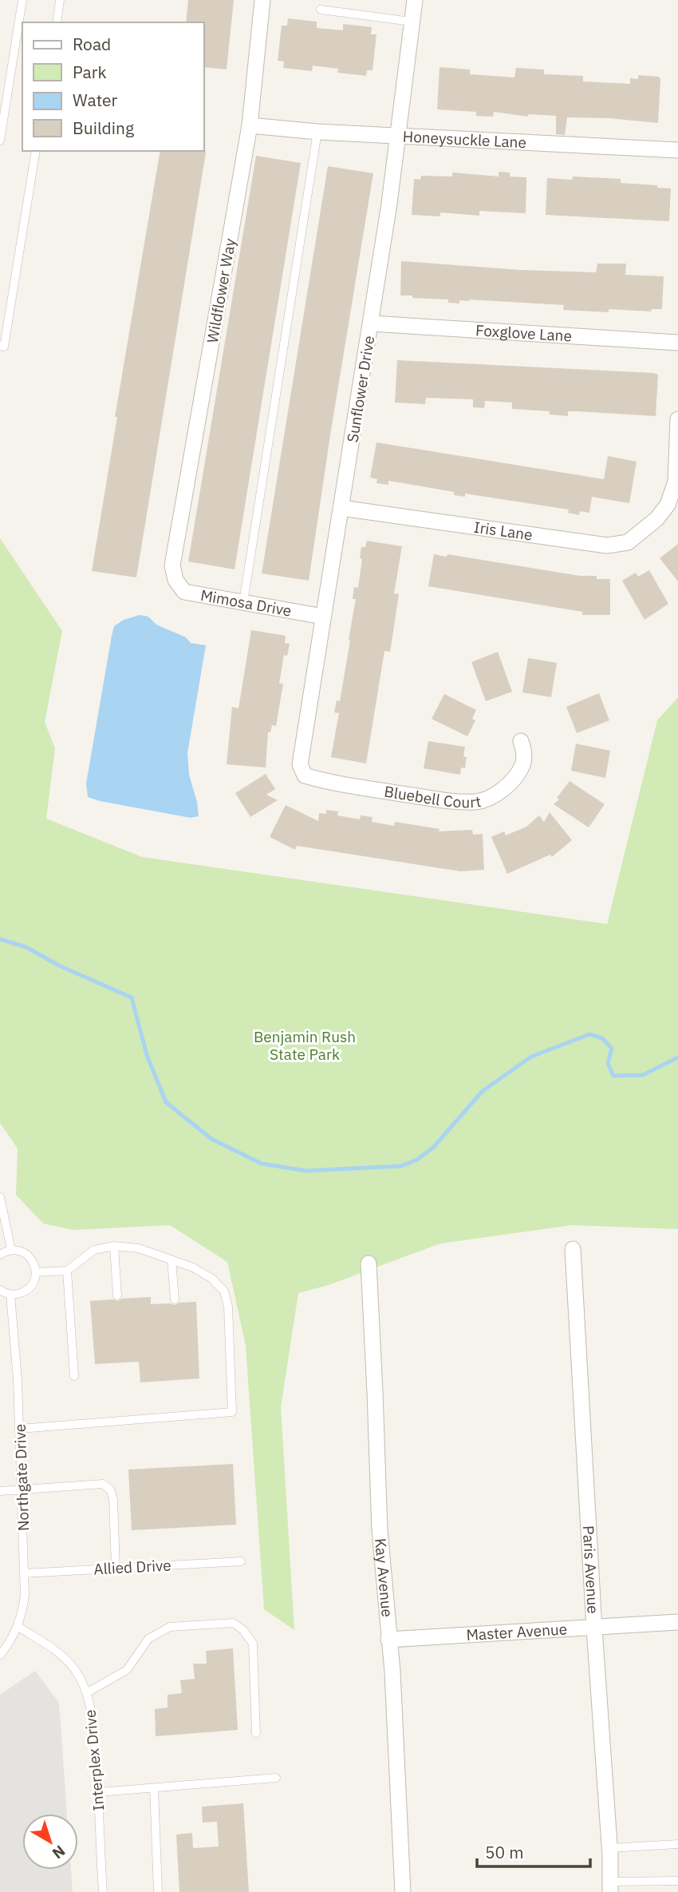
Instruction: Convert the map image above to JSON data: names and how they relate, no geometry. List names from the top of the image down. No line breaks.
{"streets":{"street":["Honeysuckle Lane","Wildflower Way","Foxglove Lane","Sunflower Drive","Iris Lane","Mimosa Drive","Bluebell Court","Paris Avenue","Kay Avenue","Master Avenue"],"lane":["Northgate Drive","Allied Drive","Interplex Drive"]},"crossings":[["Honeysuckle Lane","Wildflower Way"],["Honeysuckle Lane","Sunflower Drive"],["Wildflower Way","Mimosa Drive"],["Foxglove Lane","Sunflower Drive"],["Sunflower Drive","Iris Lane"],["Sunflower Drive","Mimosa Drive"],["Sunflower Drive","Bluebell Court"],["Northgate Drive","Allied Drive"],["Northgate Drive","Interplex Drive"],["Paris Avenue","Master Avenue"],["Kay Avenue","Master Avenue"]],"parks":["Benjamin Rush State Park"],"legend":["Road","Park","Water","Building"],"scale_bar":"50 m","north":"bottom right"}
